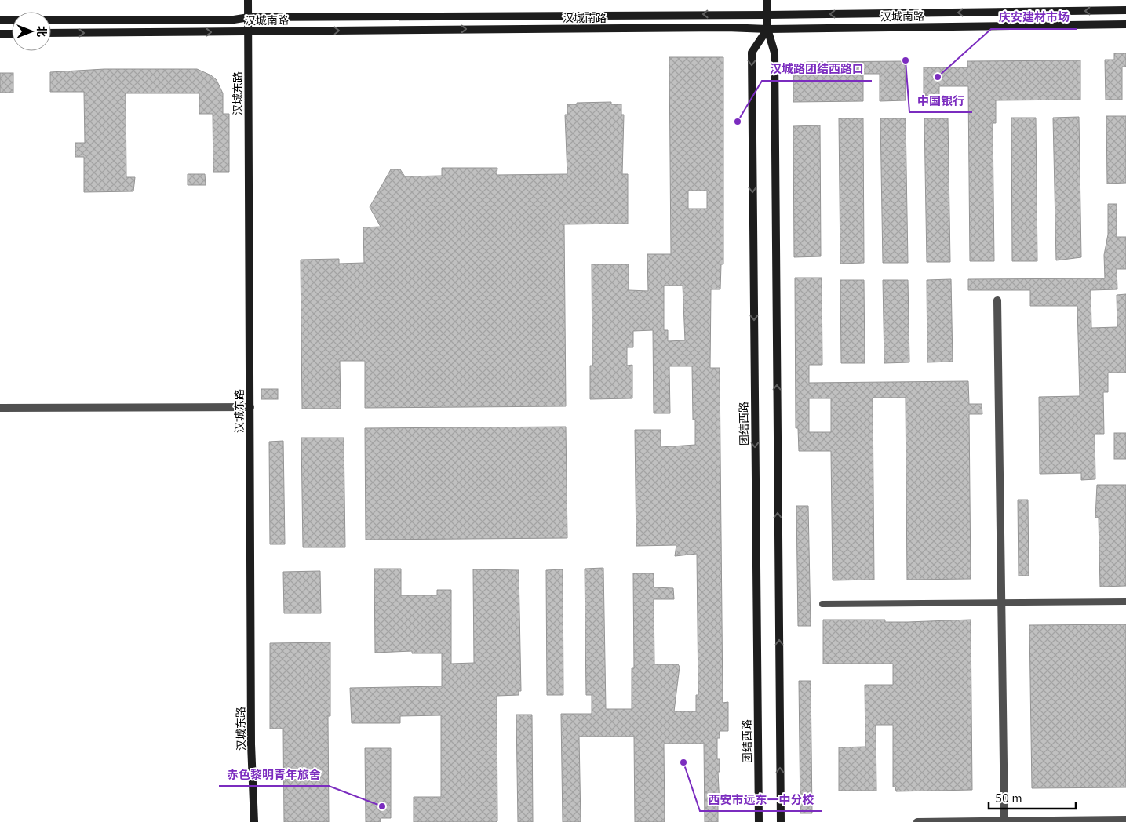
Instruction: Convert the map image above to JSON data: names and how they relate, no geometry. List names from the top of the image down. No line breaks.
{"streets":{"street":["汉城南路","汉城东路","团结西路"]},"crossings":[["汉城南路","汉城东路"],["汉城南路","团结西路"]],"places":["中国银行","庆安建材市场","汉城路团结西路口","西安市远东一中分校","赤色黎明青年旅舍"],"scale_bar":"50 m","north":"right"}
